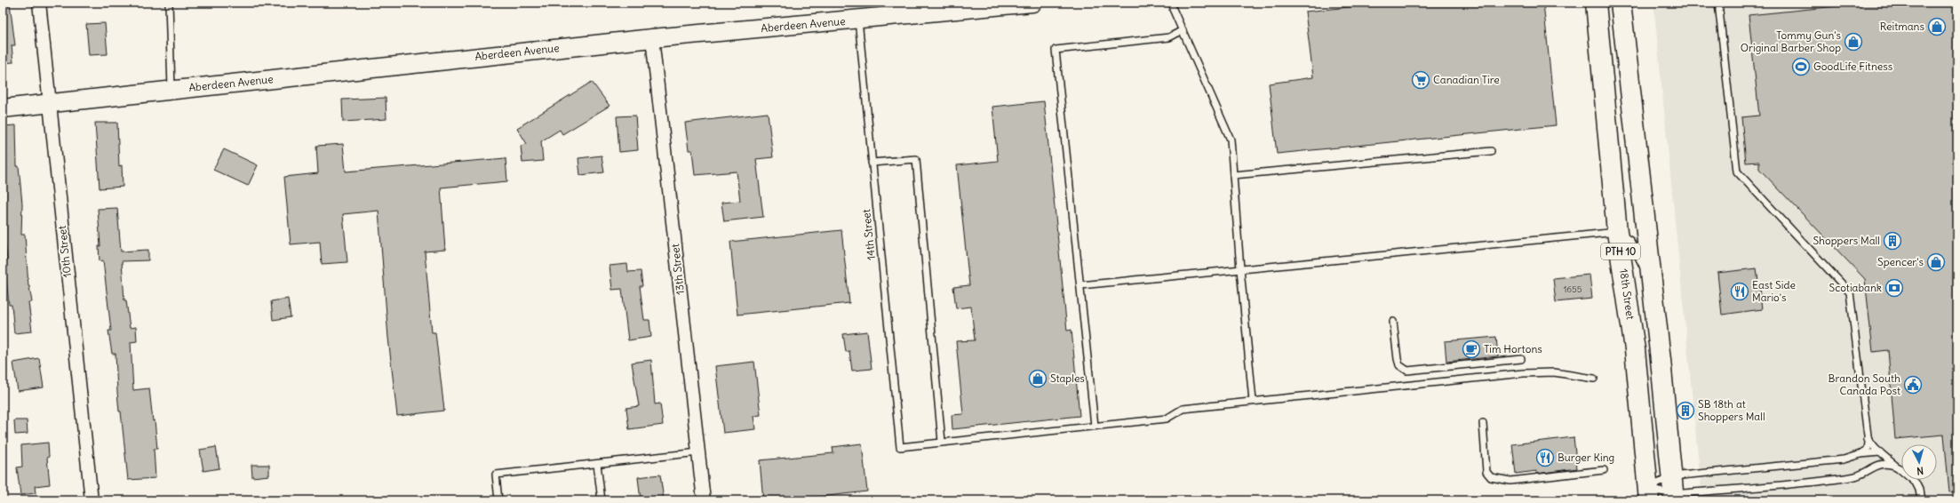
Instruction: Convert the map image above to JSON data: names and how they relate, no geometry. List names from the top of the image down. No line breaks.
{"streets":{"main road":["PTH 10","18th Street"],"street":["Aberdeen Avenue","10th Street","13th Street"],"lane":["14th Street"]},"crossings":[["Aberdeen Avenue","14th Street"],["Aberdeen Avenue","10th Street"],["Aberdeen Avenue","13th Street"]],"places":{"shop":["Reitmans","Tommy Gun's Original Barber Shop","Spencer's","Staples"],"sports":["GoodLife Fitness"],"supermarket":["Canadian Tire"],"building":["Shoppers Mall","SB 18th at Shoppers Mall"],"bank":["Scotiabank"],"restaurant":["East Side Mario's","Burger King"],"cafe":["Tim Hortons"],"public building":["Brandon South Canada Post"]},"house_numbers":["1655"],"north":"bottom"}
